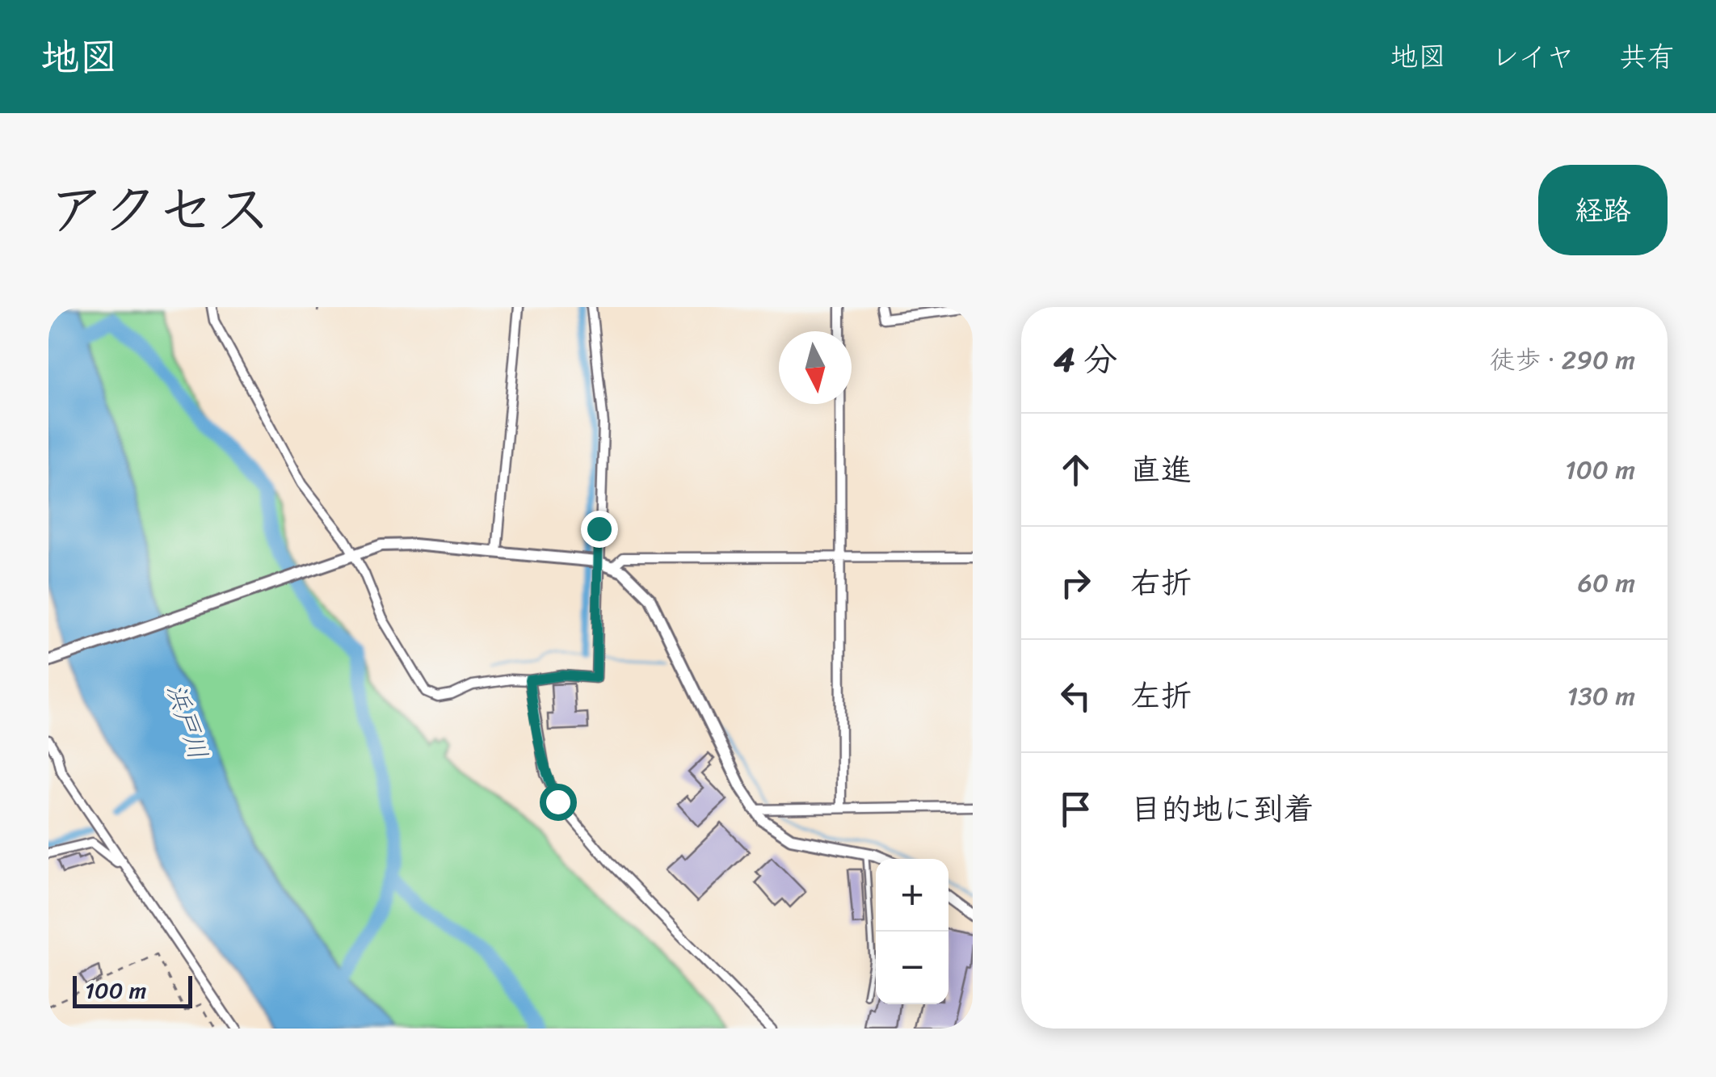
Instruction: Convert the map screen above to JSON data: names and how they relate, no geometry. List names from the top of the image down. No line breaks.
{"water":["浜戸川"],"scale_bar":"100 m","north":"bottom","page":{"header":"地図","nav":["地図","レイヤ","共有"],"title":"アクセス","buttons":"経路","heading":["4 分","徒歩 · 290 m"],"list":[["直進","100 m"],["右折","60 m"],["左折","130 m"],"目的地に到着"],"map_buttons":["+","−"],"scale":"100 m"}}
